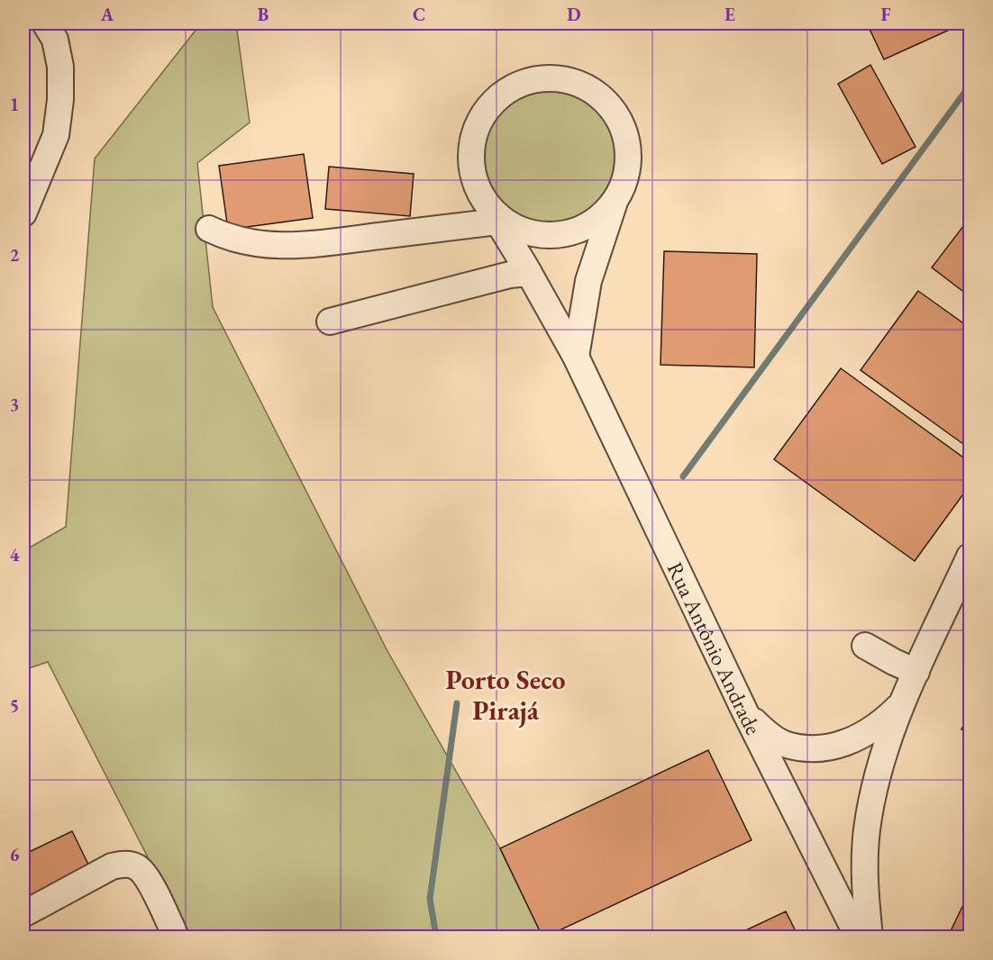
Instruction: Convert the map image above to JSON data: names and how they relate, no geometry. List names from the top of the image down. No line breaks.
{"streets":{"street":["Rua Antônio Andrade"]},"districts":["Porto Seco Pirajá"],"grid":{"columns":["A","B","C","D","E","F"],"rows":["1","2","3","4","5","6"]}}
